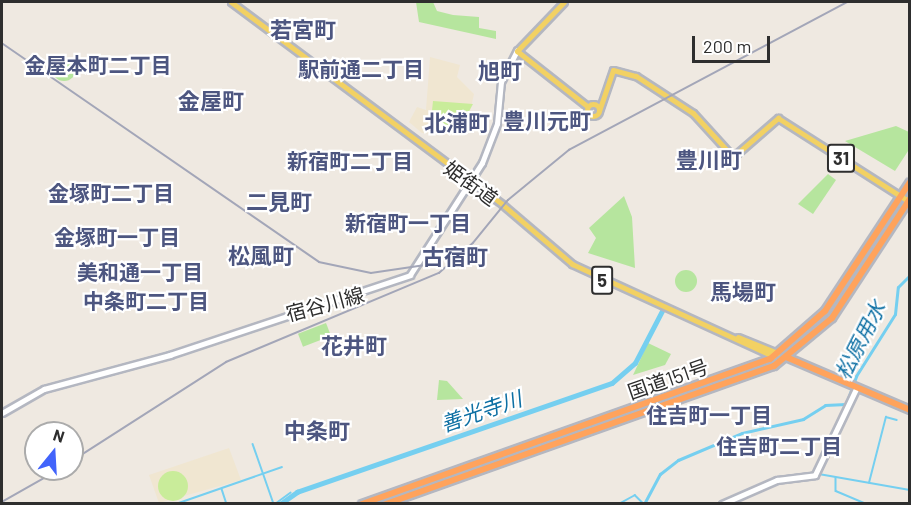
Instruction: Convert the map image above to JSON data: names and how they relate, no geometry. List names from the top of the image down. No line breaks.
{"streets":{"highway":["国道151号"],"main road":["31","姫街道","5","宿谷川線"]},"crossings":[["31","国道151号"],["姫街道","宿谷川線"],["姫街道","国道151号"]],"districts":["若宮町","金屋本町二丁目","駅前通二丁目","旭町","金屋町","豊川元町","北浦町","豊川町","新宿町二丁目","金塚町二丁目","二見町","新宿町一丁目","金塚町一丁目","松風町","古宿町","美和通一丁目","馬場町","中条町二丁目","花井町","住吉町一丁目","中条町","住吉町二丁目"],"water":["松原用水","善光寺川"],"scale_bar":"200 m","north":"top"}
